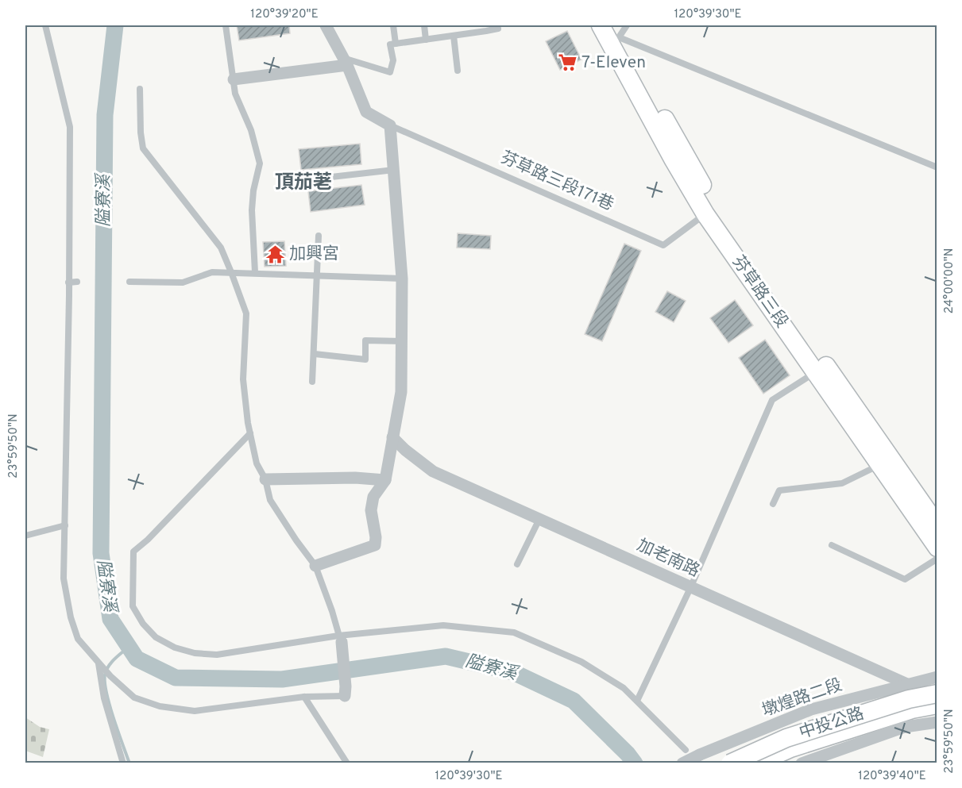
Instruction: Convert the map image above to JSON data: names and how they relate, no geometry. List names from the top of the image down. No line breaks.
{"streets":{"main road":["芬草路三段","中投公路"],"street":["加老南路","墩煌路二段"],"lane":["芬草路三段171巷"]},"crossings":[["芬草路三段171巷","芬草路三段"],["加老南路","墩煌路二段"]],"districts":["頂茄荖"],"water":["隘寮溪"],"places":{"supermarket":["7-Eleven"],"temple":["加興宮"]},"coordinates":["120°39'20\"E","120°39'30\"E","24°00'00\"N","23°59'50\"N","120°39'40\"E"]}
